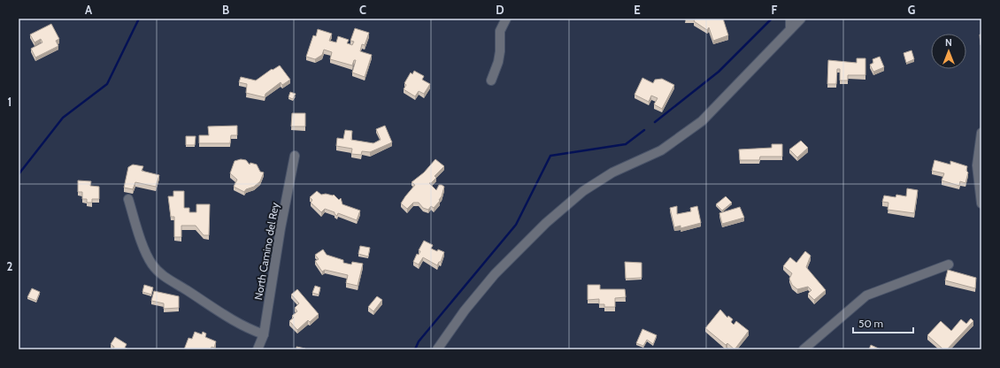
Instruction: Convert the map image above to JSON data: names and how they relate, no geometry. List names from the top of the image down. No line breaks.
{"streets":{"street":["North Camino del Rey"]},"scale_bar":"50 m","north":"top","grid":{"columns":["A","B","C","D","E","F","G"],"rows":["1","2"]}}
